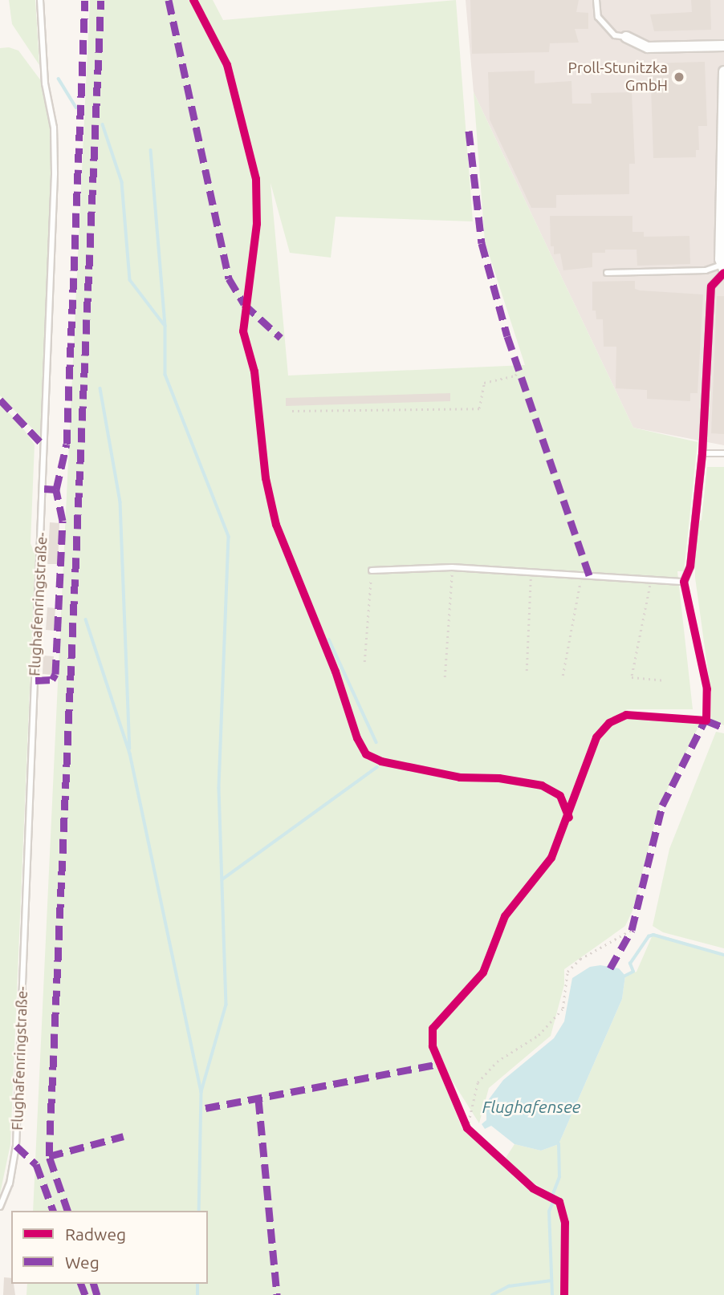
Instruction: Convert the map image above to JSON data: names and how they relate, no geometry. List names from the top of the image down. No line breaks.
{"streets":{"lane":["Flughafenringstraße-"]},"water":["Flughafensee"],"places":["Proll-Stunitzka GmbH"],"legend":["Radweg","Weg"]}
